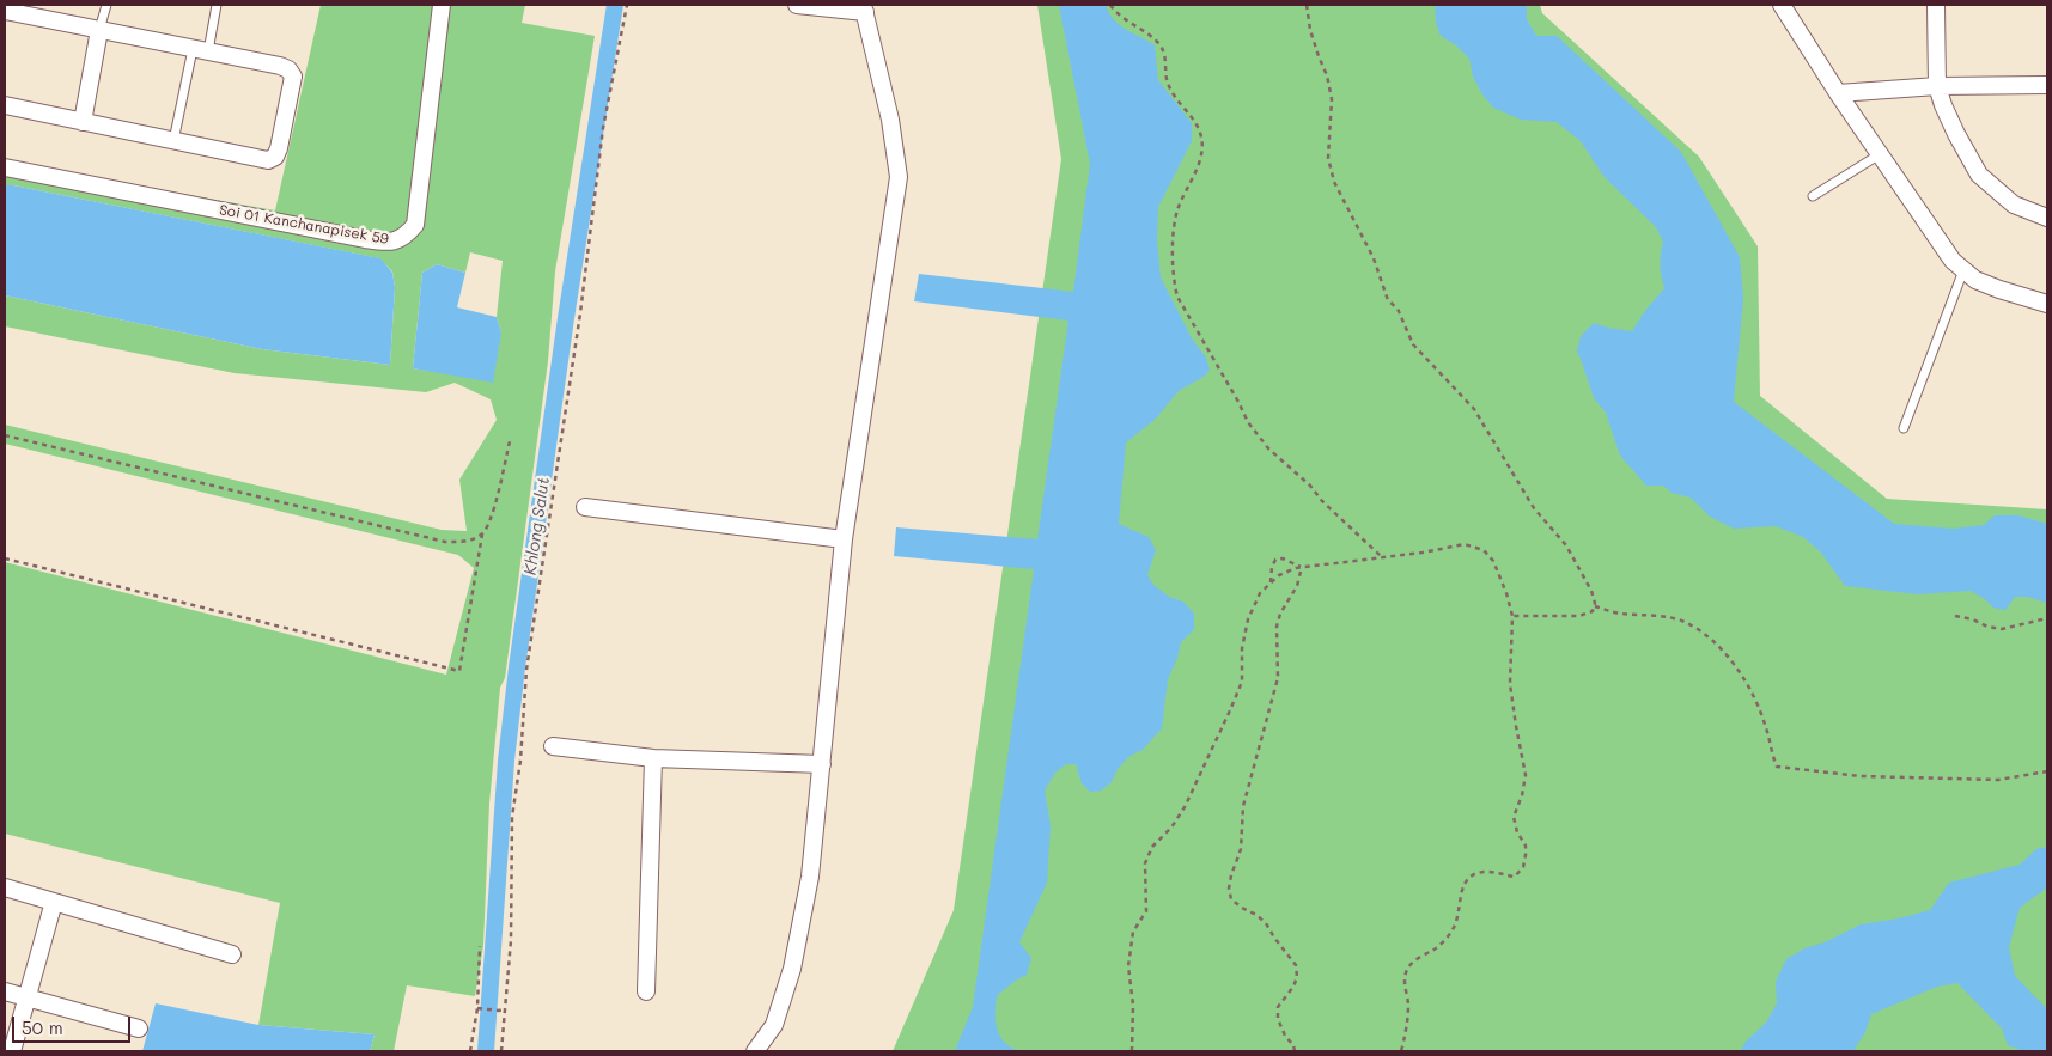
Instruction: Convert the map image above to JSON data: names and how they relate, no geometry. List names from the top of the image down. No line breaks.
{"streets":{"street":["Soi 01 Kanchanapisek 59"]},"water":["Khlong Salut"],"scale_bar":"50 m"}
